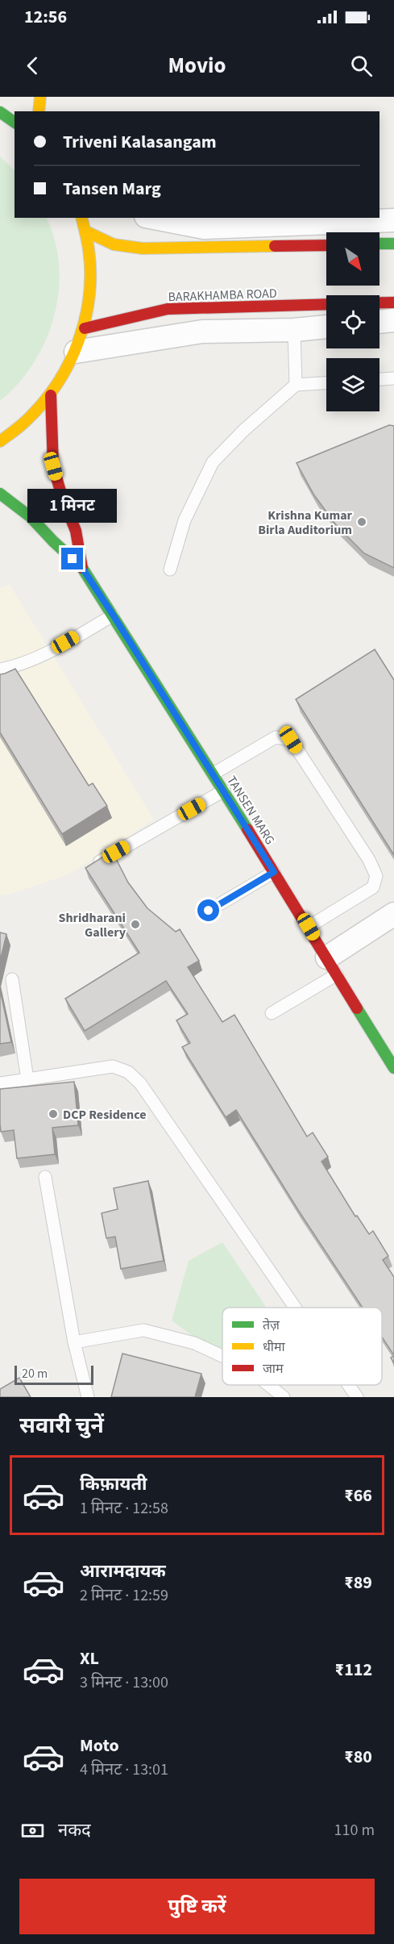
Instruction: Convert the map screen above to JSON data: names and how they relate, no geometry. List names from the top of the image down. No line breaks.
{"streets":{"main road":["BARAKHAMBA ROAD","TANSEN MARG"]},"places":["Krishna Kumar Birla Auditorium","Shridharani Gallery","DCP Residence"],"legend":["तेज़","धीमा","जाम"],"scale_bar":"20 m","north":"bottom right","page":{"status":"12:56","header":"Movio","banner":["Triveni Kalasangam","Tansen Marg"],"bubble":"1 मिनट","scale":"20 m","heading":"सवारी चुनें","list":[{"name":"किफ़ायती","note":"1 मिनट · 12:58","value":"₹66"},{"name":"आरामदायक","note":"2 मिनट · 12:59","value":"₹89"},{"name":"XL","note":"3 मिनट · 13:00","value":"₹112"},{"name":"Moto","note":"4 मिनट · 13:01","value":"₹80"}],"pay":["नकद","110 m"],"buttons":"पुष्टि करें"}}
